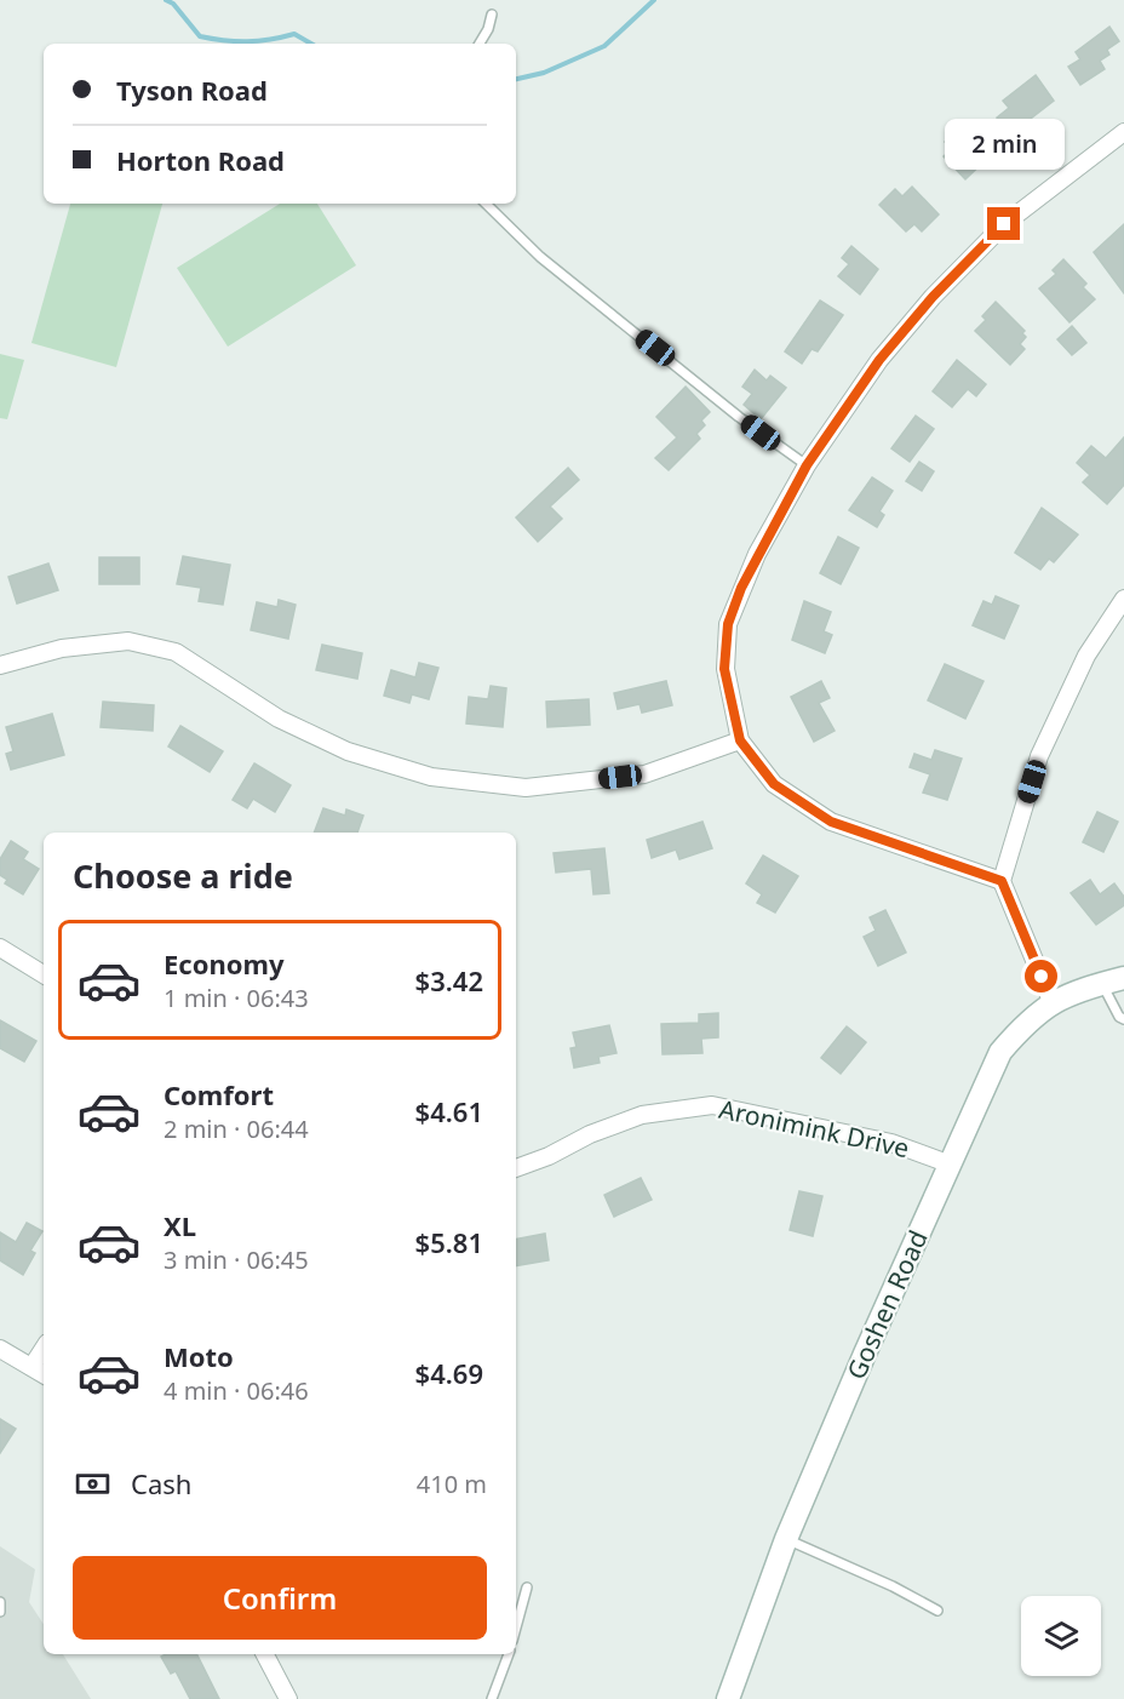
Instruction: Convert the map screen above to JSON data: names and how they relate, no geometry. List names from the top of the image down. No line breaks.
{"streets":{"street":["Aronimink Drive","Goshen Road"]},"crossings":[["Aronimink Drive","Goshen Road"]],"page":{"banner":["Tyson Road","Horton Road"],"bubble":"2 min","heading":"Choose a ride","list":[{"name":"Economy","note":"1 min · 06:43","value":"$3.42"},{"name":"Comfort","note":"2 min · 06:44","value":"$4.61"},{"name":"XL","note":"3 min · 06:45","value":"$5.81"},{"name":"Moto","note":"4 min · 06:46","value":"$4.69"}],"pay":["Cash","410 m"],"buttons":"Confirm"}}
